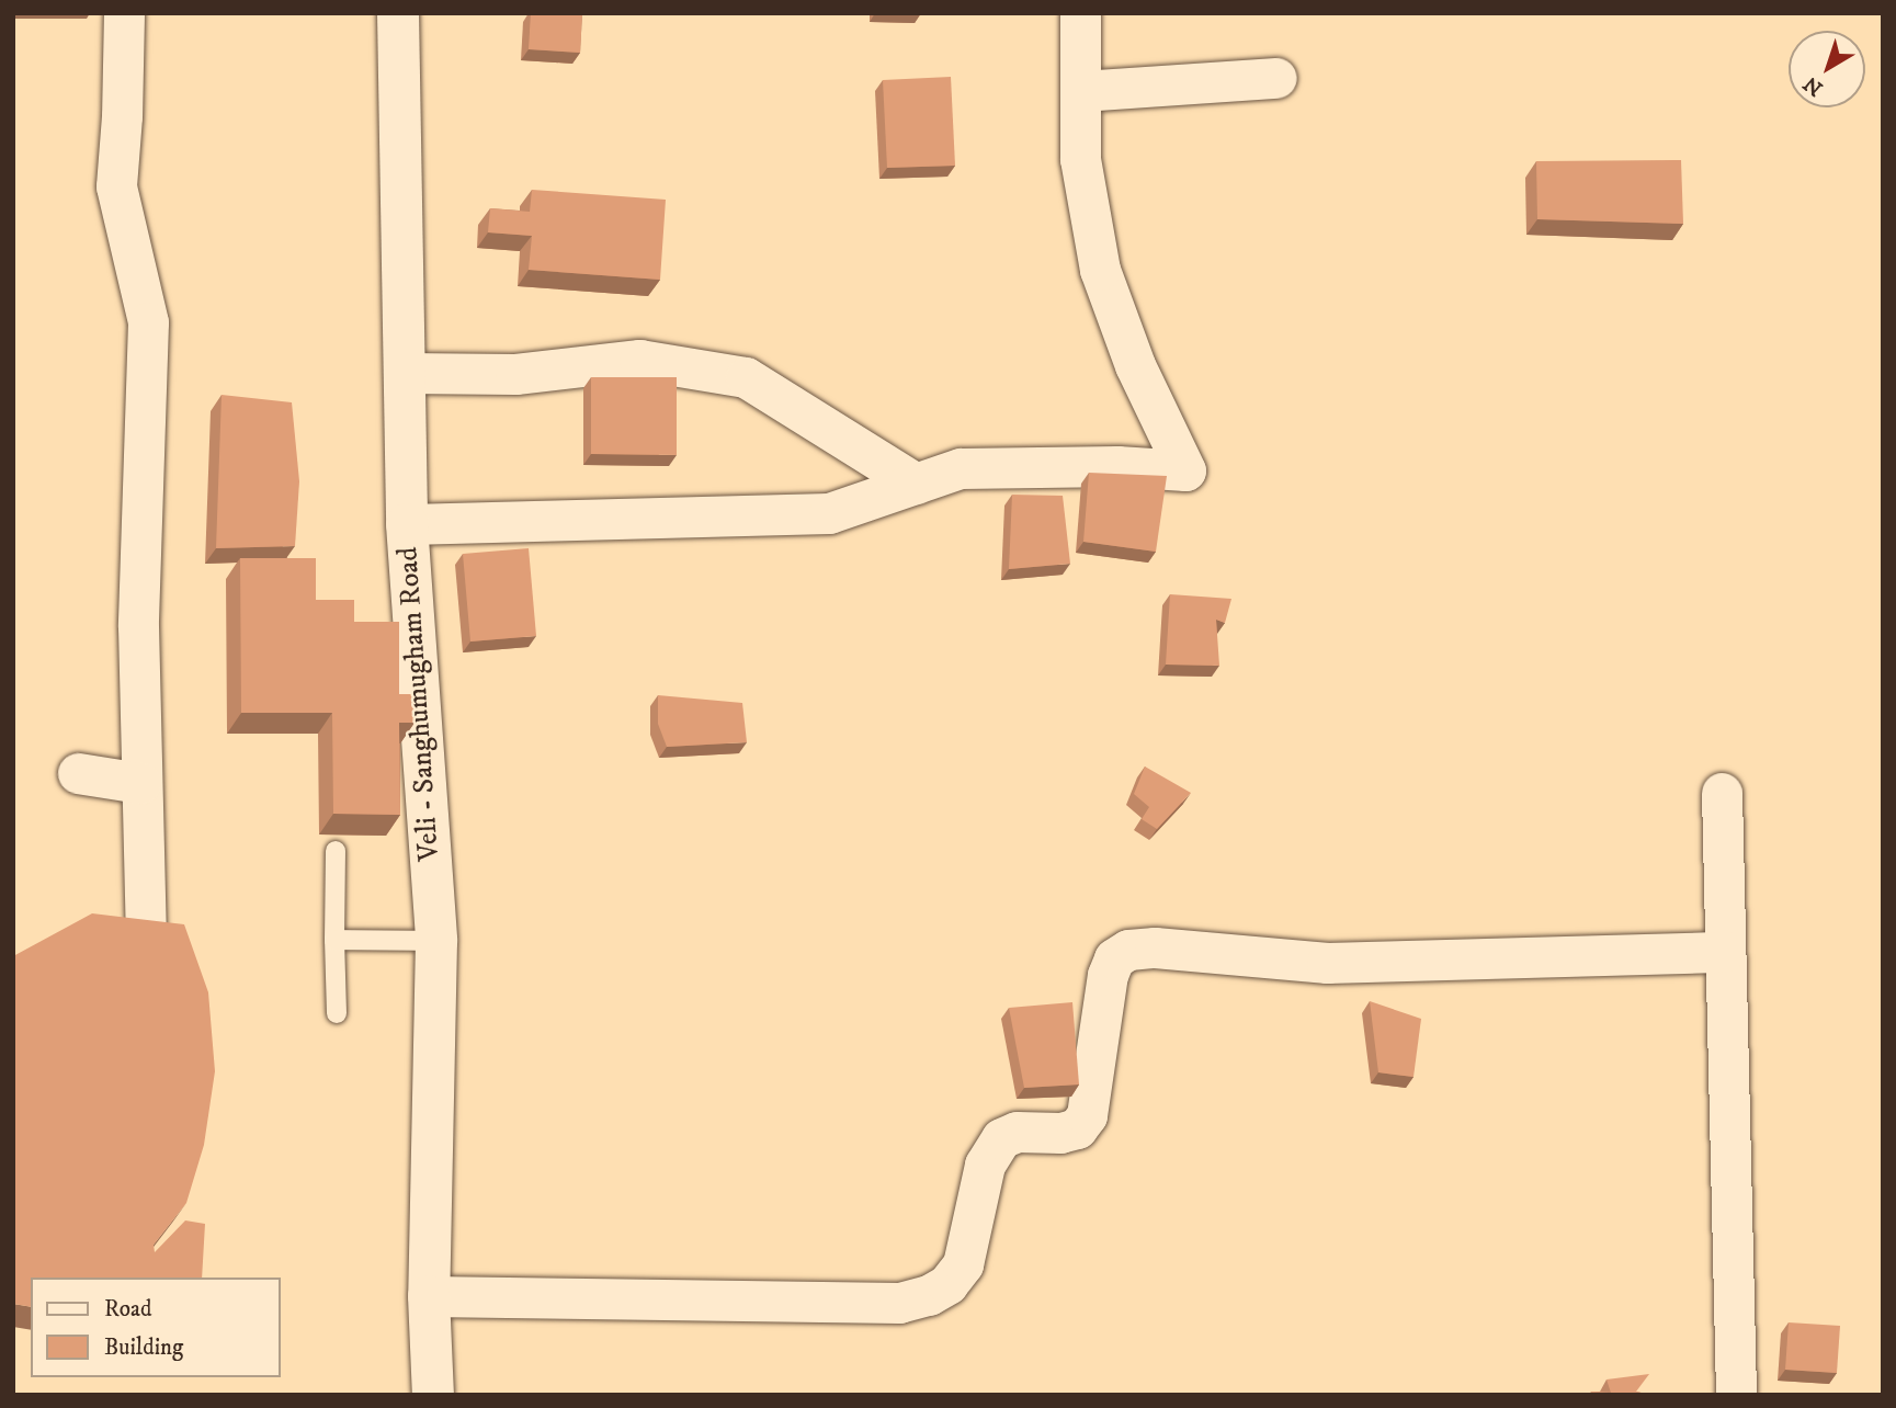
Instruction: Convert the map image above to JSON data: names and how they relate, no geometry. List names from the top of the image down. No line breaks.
{"streets":{"main road":["Veli - Sanghumugham Road"]},"legend":["Road","Building"],"north":"bottom left"}
